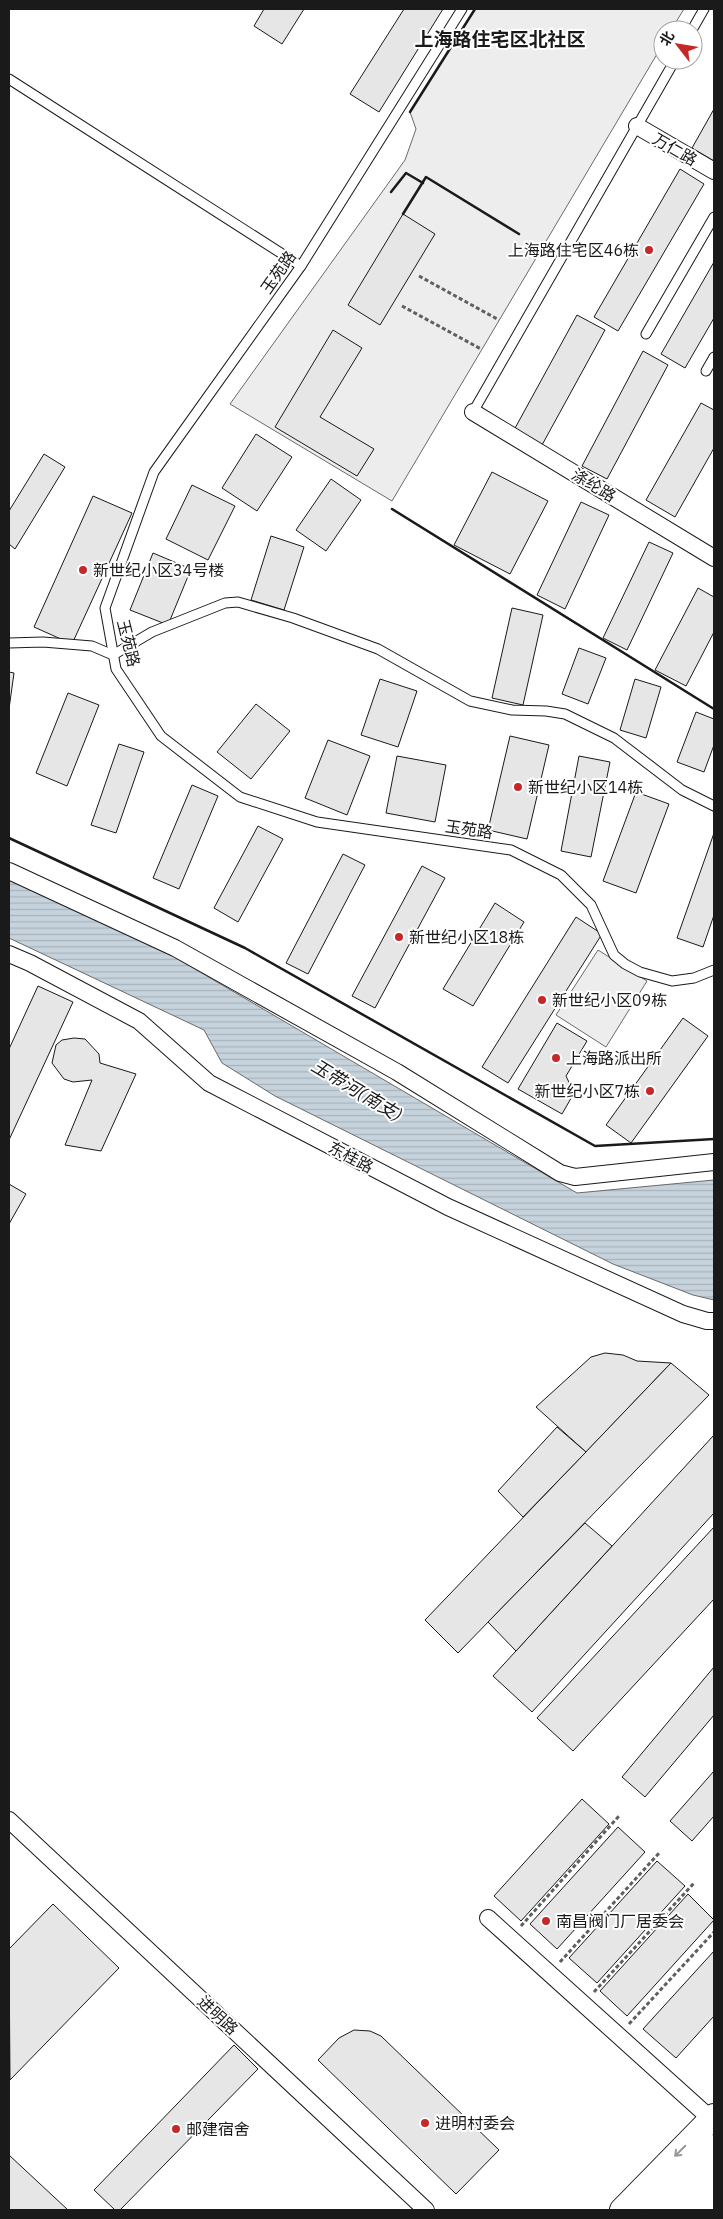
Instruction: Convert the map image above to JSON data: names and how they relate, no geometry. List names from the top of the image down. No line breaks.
{"streets":{"street":["万仁路","涤纶路","东桂路","进明路"],"lane":["玉苑路"]},"districts":["上海路住宅区北社区"],"water":["玉带河(南支)"],"places":["上海路住宅区46栋","新世纪小区34号楼","新世纪小区14栋","新世纪小区18栋","新世纪小区09栋","上海路派出所","新世纪小区7栋","南昌阀门厂居委会","进明村委会","邮建宿舍"],"north":"top left"}
